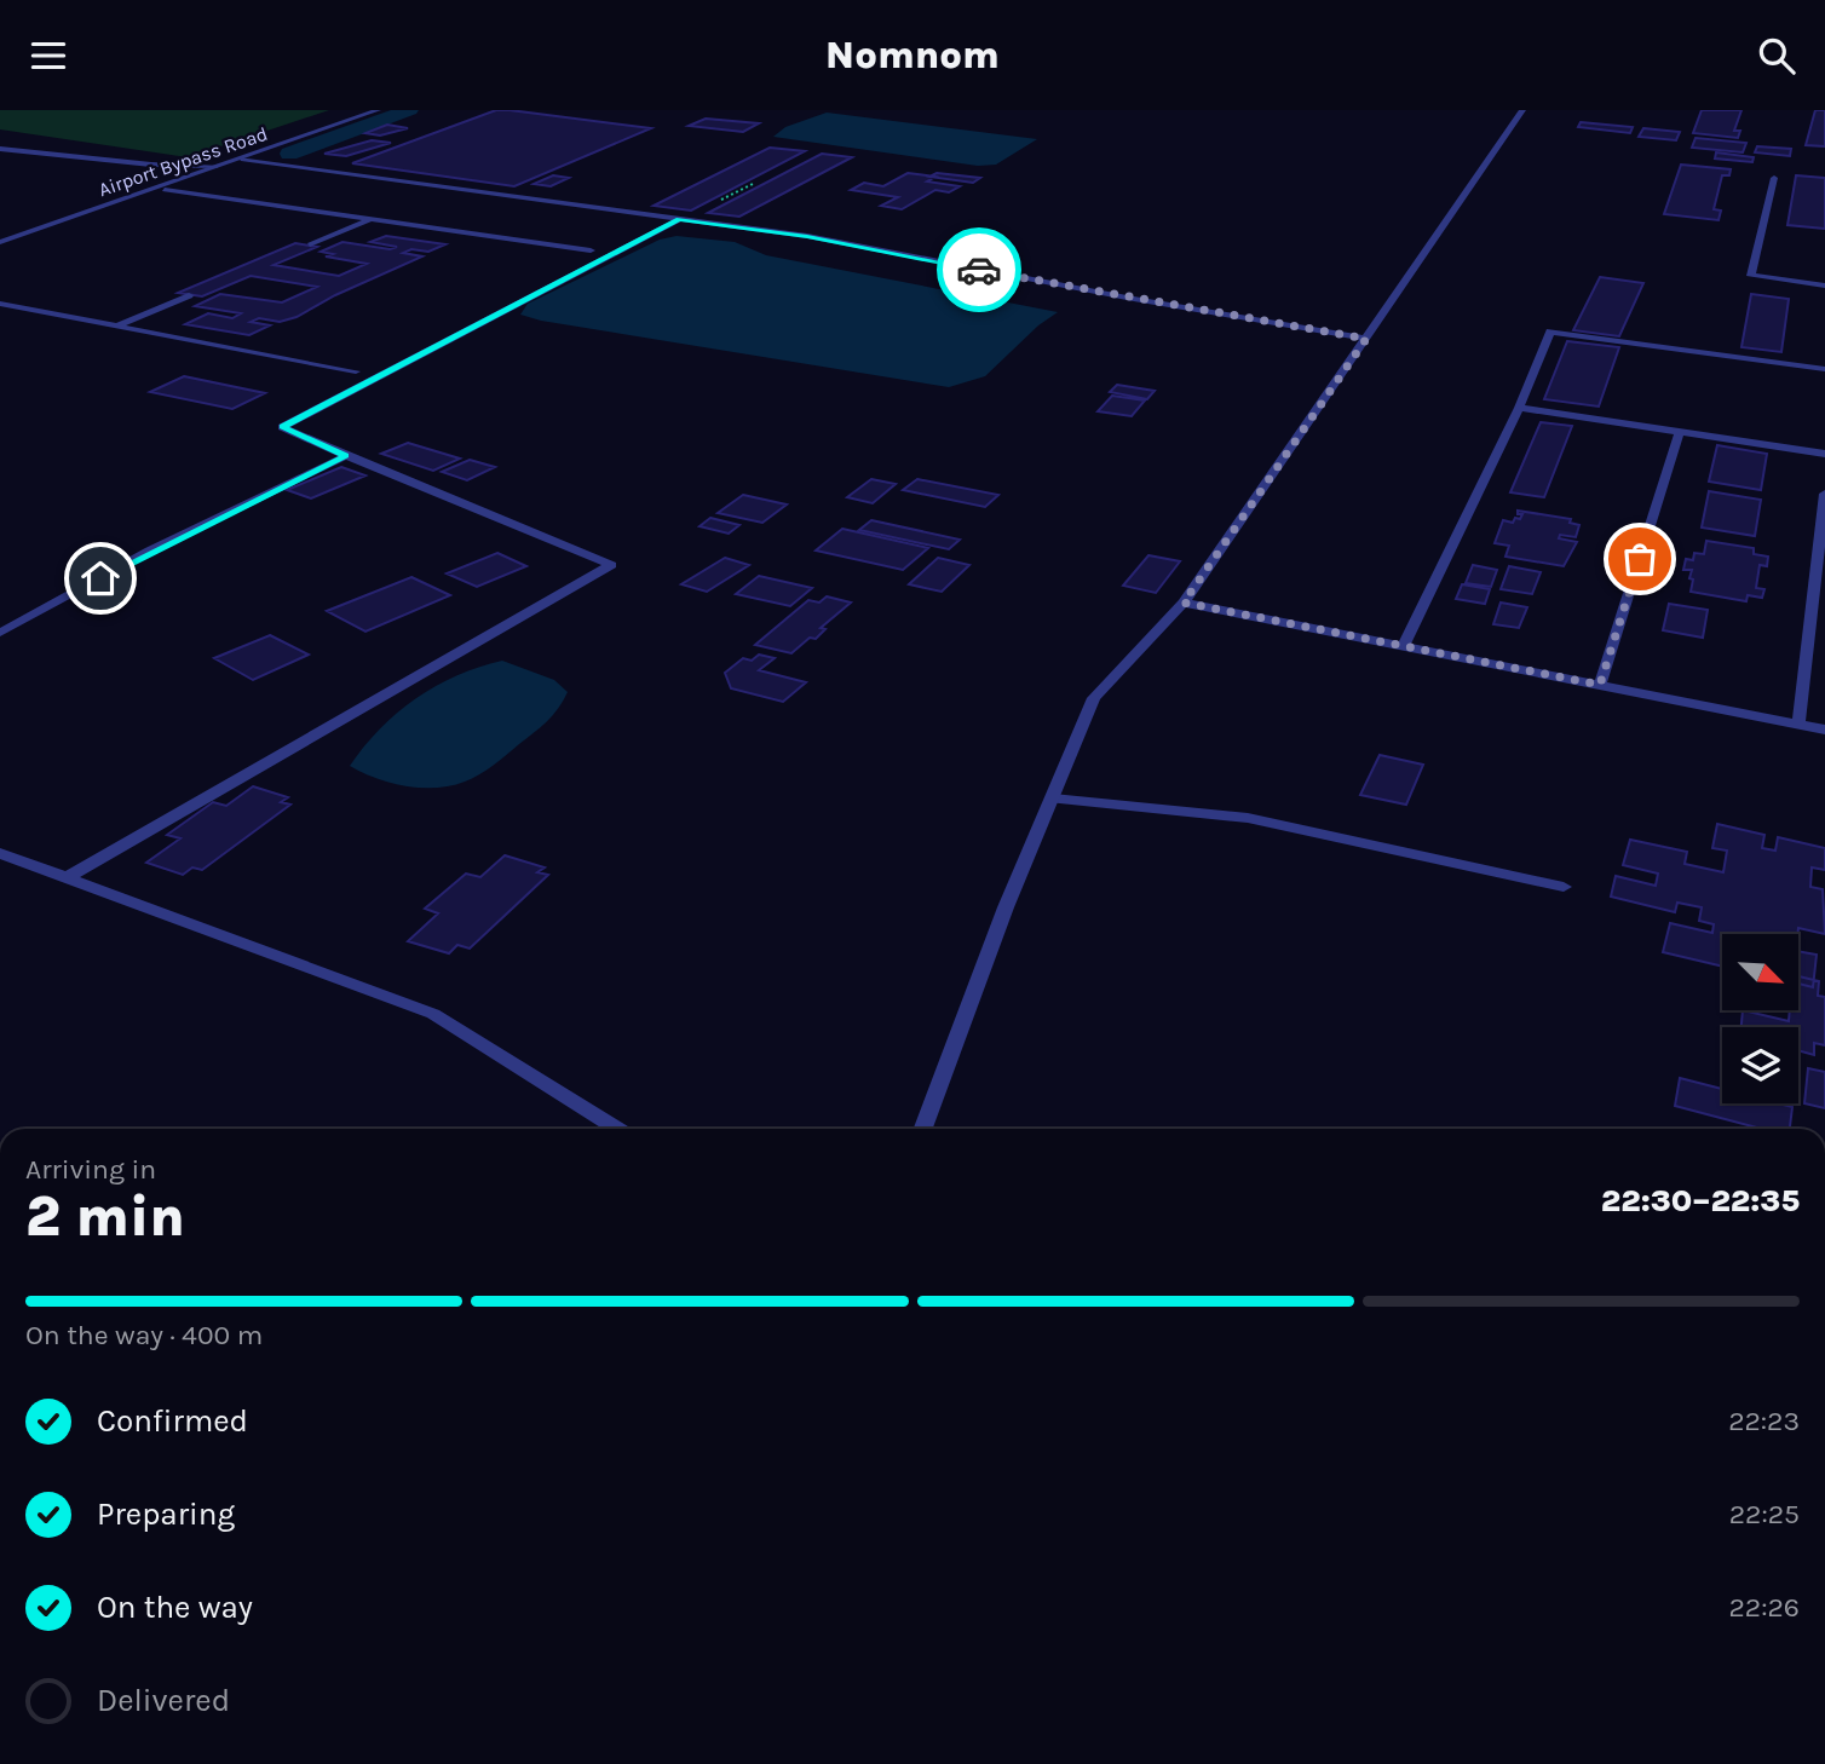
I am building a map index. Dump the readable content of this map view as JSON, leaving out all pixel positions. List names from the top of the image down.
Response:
{
  "streets": {
    "street": ["Airport Bypass Road"]
  },
  "north": "bottom right",
  "page": {
    "header": "Nomnom",
    "heading": ["2 min", "Arriving in", "22:30–22:35"],
    "bar": "On the way · 400 m",
    "list": [
      ["Confirmed", "22:23"],
      ["Preparing", "22:25"],
      ["On the way", "22:26"],
      "Delivered"
    ]
  }
}
